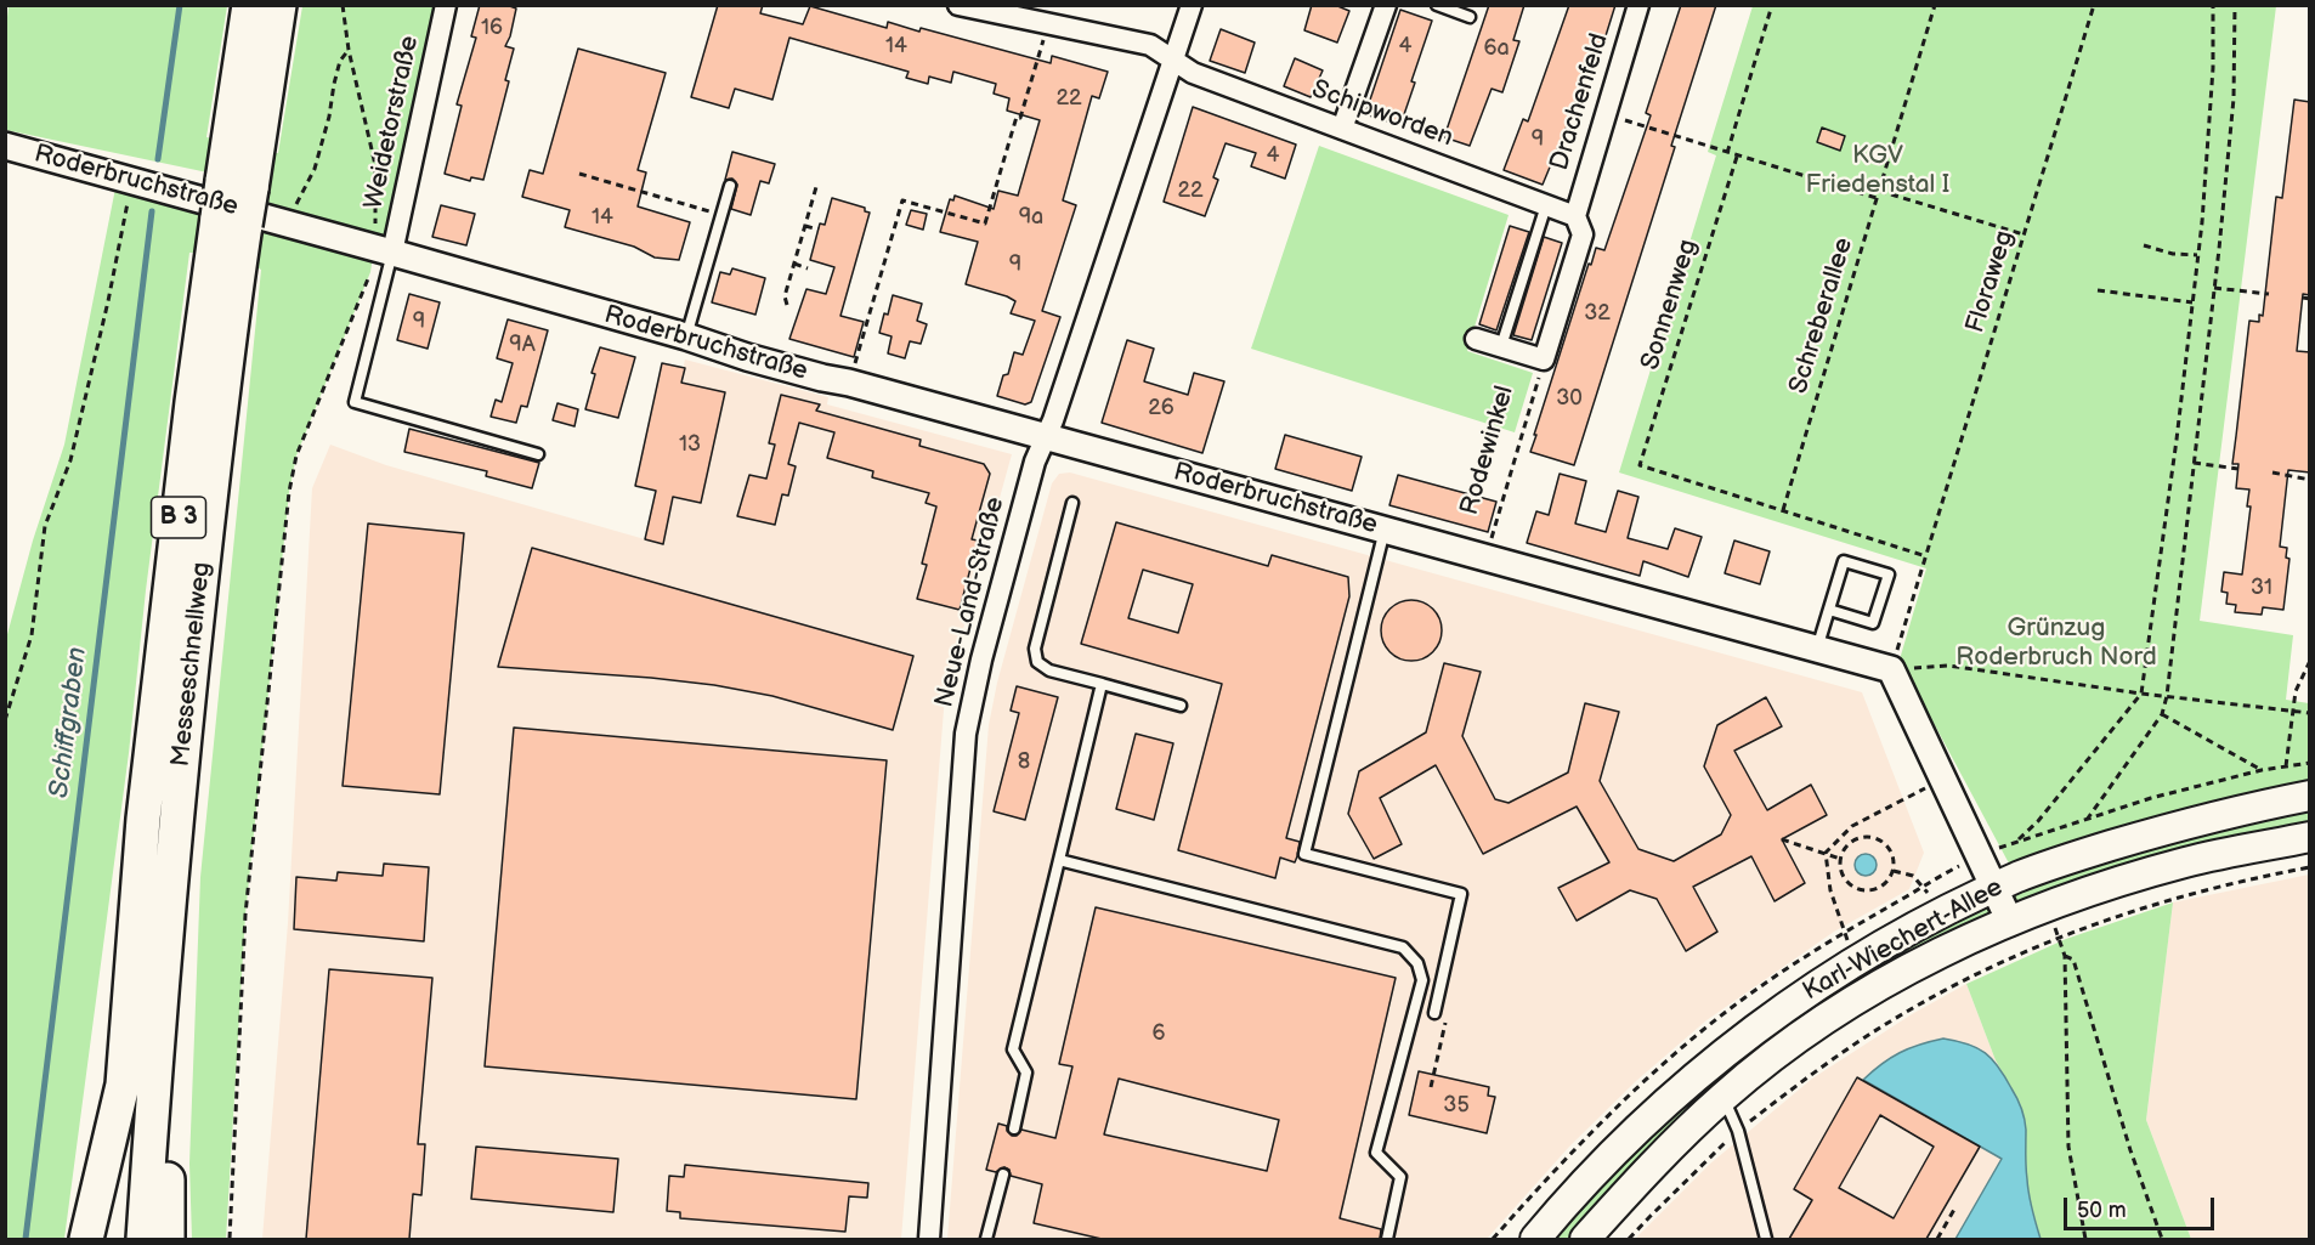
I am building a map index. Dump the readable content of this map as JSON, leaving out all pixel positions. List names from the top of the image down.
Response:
{
  "streets": {
    "highway": ["B 3", "Messeschnellweg"],
    "main road": ["Karl-Wiechert-Allee"],
    "street": [
      "Drachenfeld",
      "Schipworden",
      "Weidetorstraße",
      "Roderbruchstraße",
      "Rodewinkel",
      "Neue-Land-Straße"
    ],
    "path": ["Floraweg", "Sonnenweg", "Schreberallee"]
  },
  "crossings": [
    ["Drachenfeld", "Schipworden"],
    ["Schipworden", "Neue-Land-Straße"],
    ["Weidetorstraße", "Roderbruchstraße"],
    ["Roderbruchstraße", "Floraweg"],
    ["Roderbruchstraße", "Rodewinkel"],
    ["Roderbruchstraße", "Neue-Land-Straße"],
    ["Sonnenweg", "Schreberallee"]
  ],
  "water": ["Schiffgraben"],
  "parks": ["KGV Friedenstal I", "Grünzug Roderbruch Nord"],
  "house_numbers": [
    "16",
    "14",
    "4",
    "6a",
    "22",
    "9",
    "4",
    "22",
    "14",
    "9a",
    "9",
    "32",
    "9",
    "9A",
    "30",
    "26",
    "13",
    "31",
    "8",
    "6",
    "35"
  ],
  "scale_bar": "50 m"
}
